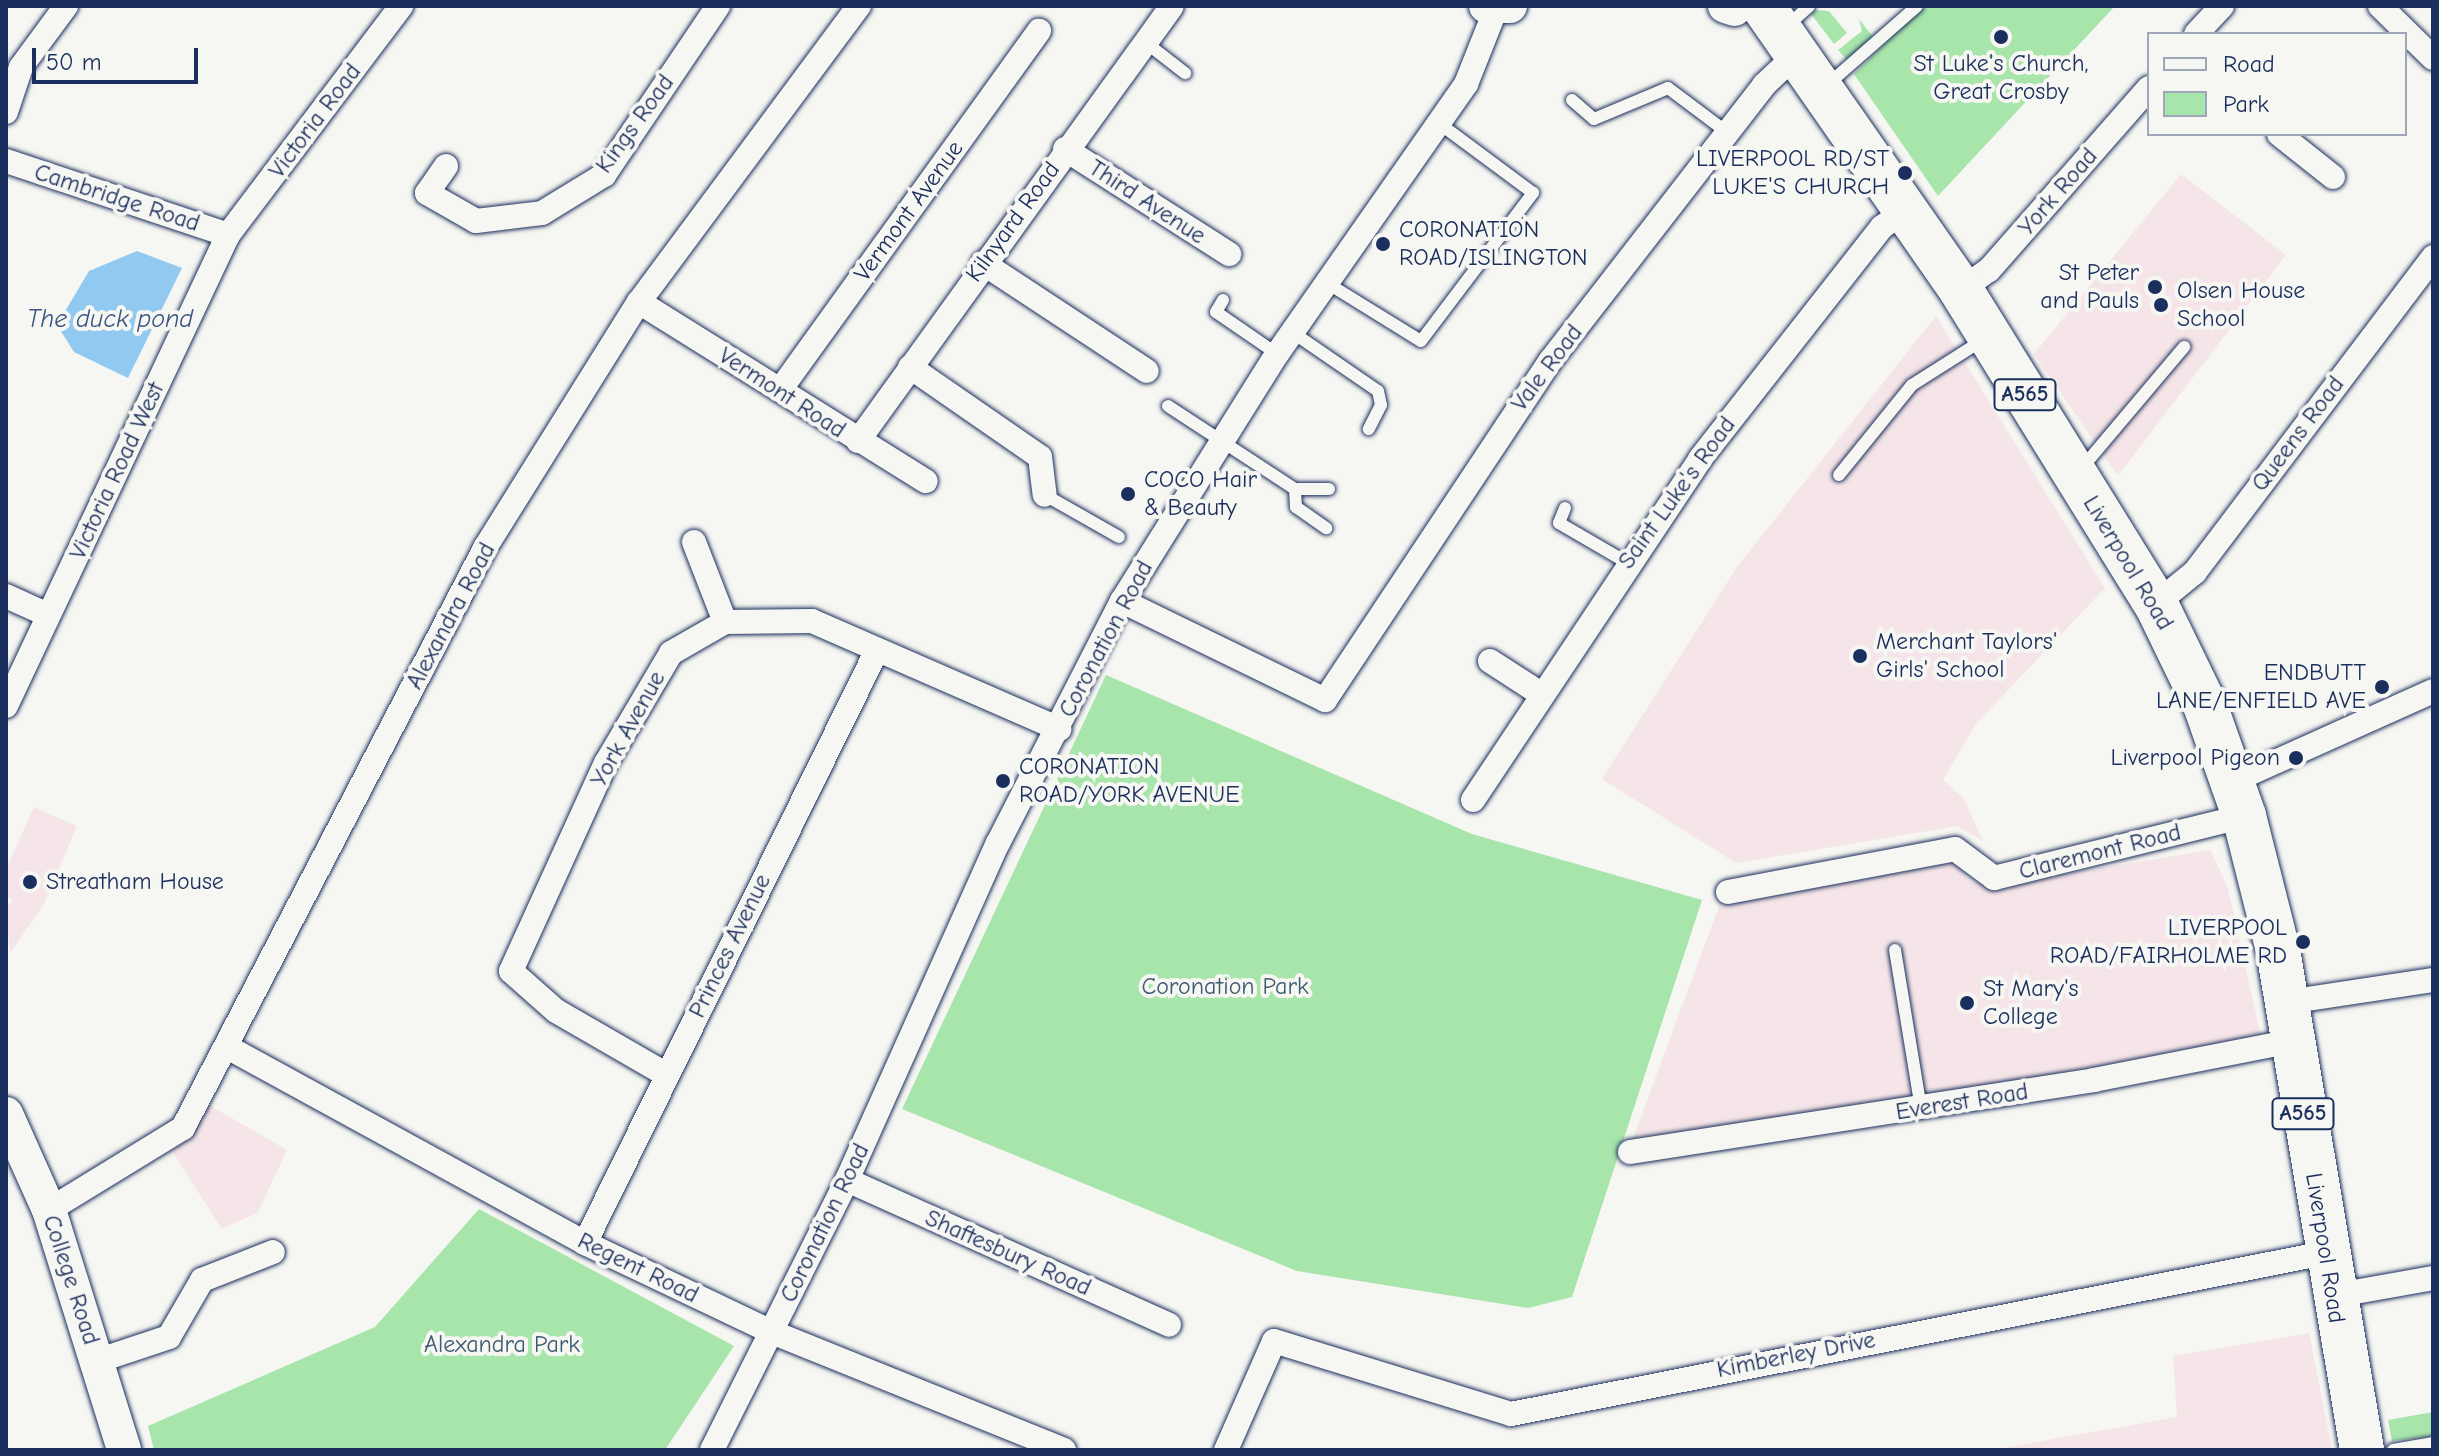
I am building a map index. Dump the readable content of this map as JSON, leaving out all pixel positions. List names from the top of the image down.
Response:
{
  "streets": {
    "highway": ["A565", "Liverpool Road"],
    "street": [
      "Victoria Road",
      "Kings Road",
      "York Road",
      "Cambridge Road",
      "Third Avenue",
      "Vermont Avenue",
      "Kilnyard Road",
      "Vale Road",
      "Vermont Road",
      "Queens Road",
      "Victoria Road West",
      "Saint Luke's Road",
      "Alexandra Road",
      "Coronation Road",
      "York Avenue",
      "Claremont Road",
      "Princes Avenue",
      "Everest Road",
      "Shaftesbury Road",
      "Regent Road",
      "College Road",
      "Kimberley Drive"
    ]
  },
  "crossings": [
    ["Victoria Road", "Cambridge Road"],
    ["Victoria Road", "Victoria Road West"],
    ["York Road", "Liverpool Road"],
    ["Cambridge Road", "Victoria Road West"],
    ["Third Avenue", "Kilnyard Road"],
    ["Vermont Avenue", "Vermont Road"],
    ["Kilnyard Road", "Vermont Road"],
    ["Vale Road", "Liverpool Road"],
    ["Vale Road", "Coronation Road"],
    ["Vermont Road", "Alexandra Road"],
    ["Queens Road", "Liverpool Road"],
    ["Saint Luke's Road", "Liverpool Road"],
    ["Liverpool Road", "Claremont Road"],
    ["Liverpool Road", "Everest Road"],
    ["Liverpool Road", "Kimberley Drive"],
    ["Alexandra Road", "Regent Road"],
    ["Alexandra Road", "College Road"],
    ["Coronation Road", "York Avenue"],
    ["Coronation Road", "Shaftesbury Road"],
    ["Coronation Road", "Regent Road"],
    ["York Avenue", "Princes Avenue"],
    ["Princes Avenue", "Regent Road"]
  ],
  "water": ["The duck pond"],
  "parks": ["Coronation Park", "Alexandra Park"],
  "places": [
    "St Luke's Church, Great Crosby",
    "LIVERPOOL RD/ST LUKE'S CHURCH",
    "CORONATION ROAD/ISLINGTON",
    "St Peter and Pauls",
    "Olsen House School",
    "COCO Hair & Beauty",
    "Merchant Taylors' Girls' School",
    "ENDBUTT LANE/ENFIELD AVE",
    "Liverpool Pigeon",
    "CORONATION ROAD/YORK AVENUE",
    "Streatham House",
    "LIVERPOOL ROAD/FAIRHOLME RD",
    "St Mary's College"
  ],
  "legend": ["Road", "Park"],
  "scale_bar": "50 m"
}
